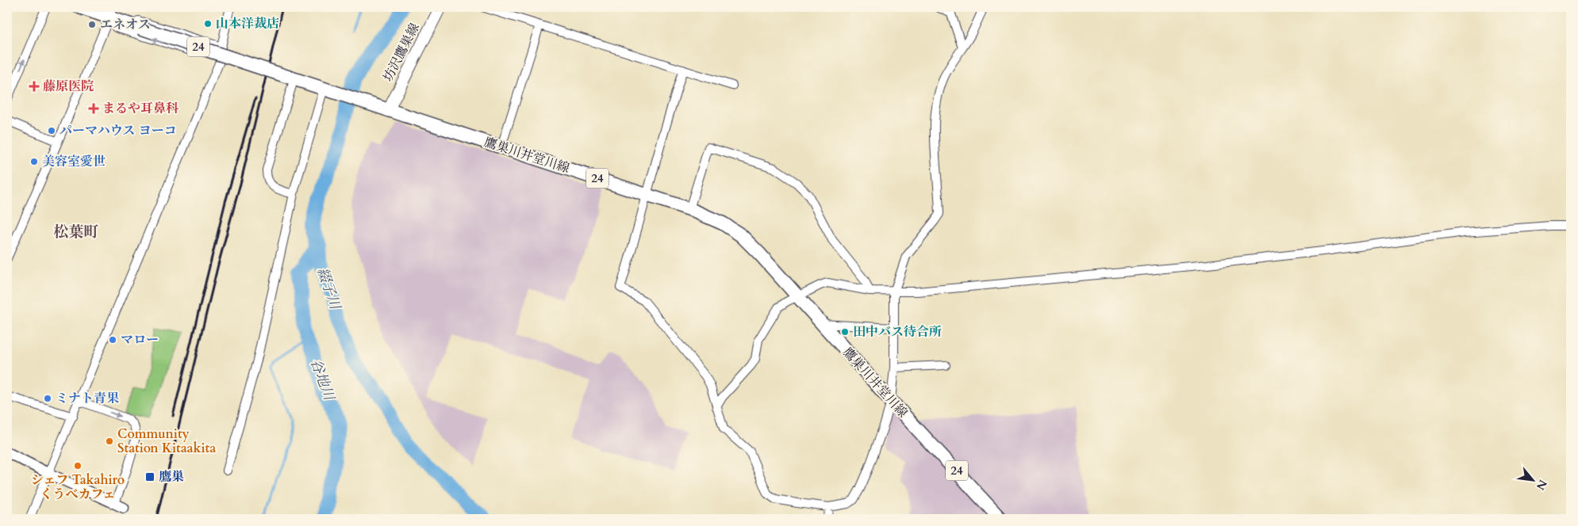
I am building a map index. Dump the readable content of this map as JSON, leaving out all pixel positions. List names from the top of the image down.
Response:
{
  "streets": {
    "main road": ["24", "坊沢鷹巣線", "鷹巣川井堂川線"]
  },
  "crossings": [
    ["坊沢鷹巣線", "鷹巣川井堂川線"]
  ],
  "districts": ["松葉町"],
  "water": ["綴子川", "谷地川"],
  "places": {
    "other": [
      "山本洋裁店",
      "エネオス",
      "パーマハウス ヨーコ",
      "美容室愛世",
      "田中バス待合所",
      "マロー",
      "ミナト青果",
      "Community Station Kitaakita",
      "シェフ Takahiro くうべカフェ"
    ],
    "health": ["藤原医院", "まるや耳鼻科"],
    "transit": ["鷹巣"]
  },
  "north": "bottom right"
}
